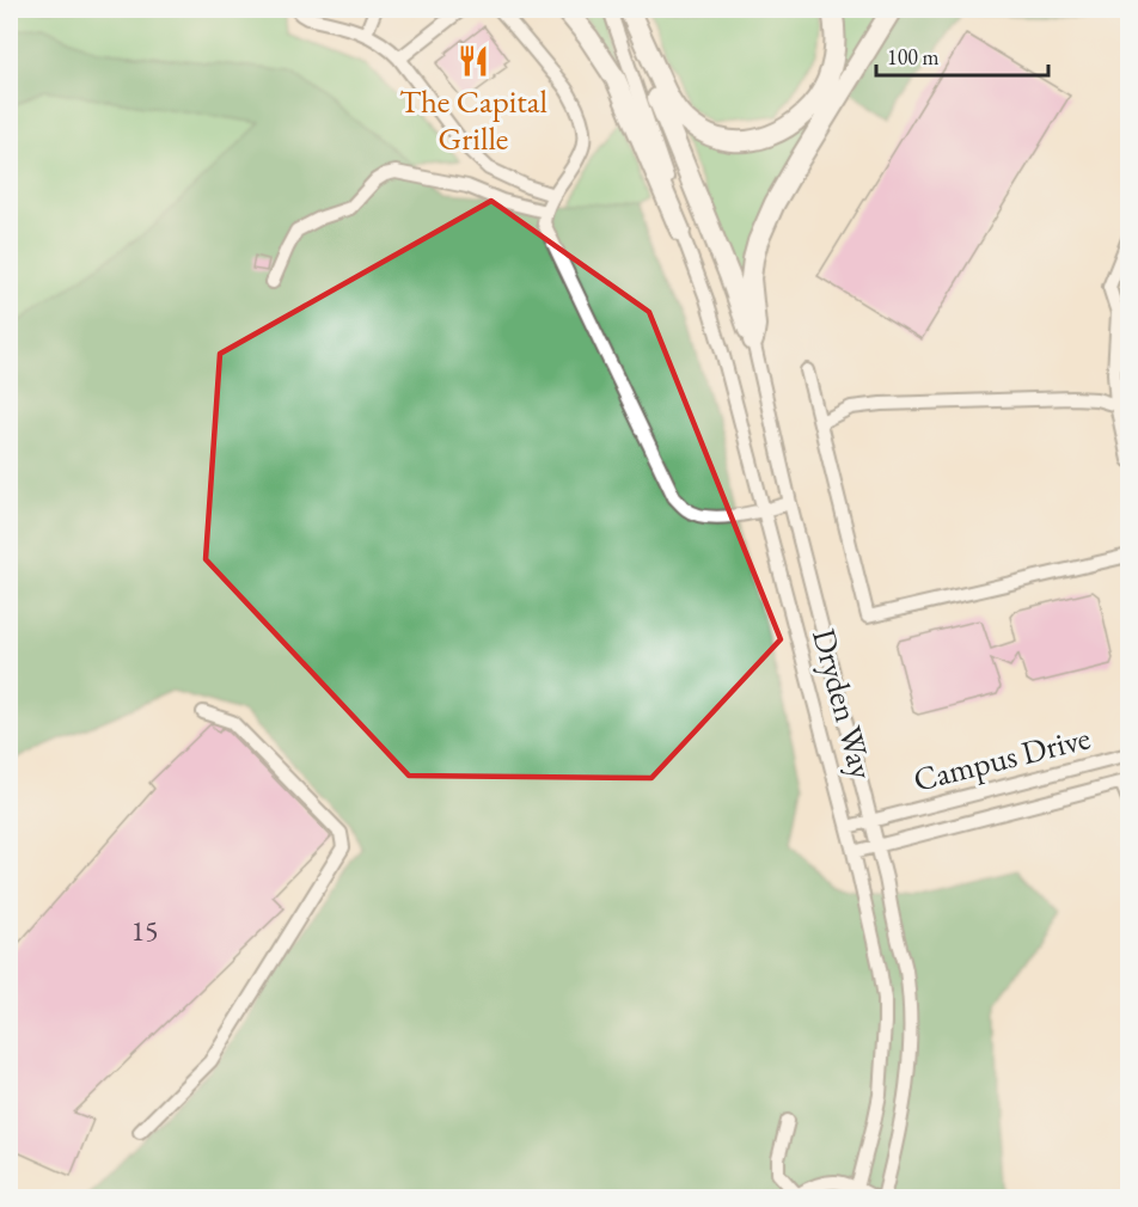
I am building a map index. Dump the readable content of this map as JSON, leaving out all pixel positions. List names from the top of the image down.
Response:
{
  "streets": {
    "street": ["Dryden Way", "Campus Drive"]
  },
  "crossings": [
    ["Dryden Way", "Campus Drive"]
  ],
  "places": {
    "restaurant": ["The Capital Grille"]
  },
  "house_numbers": ["15"],
  "scale_bar": "100 m"
}
